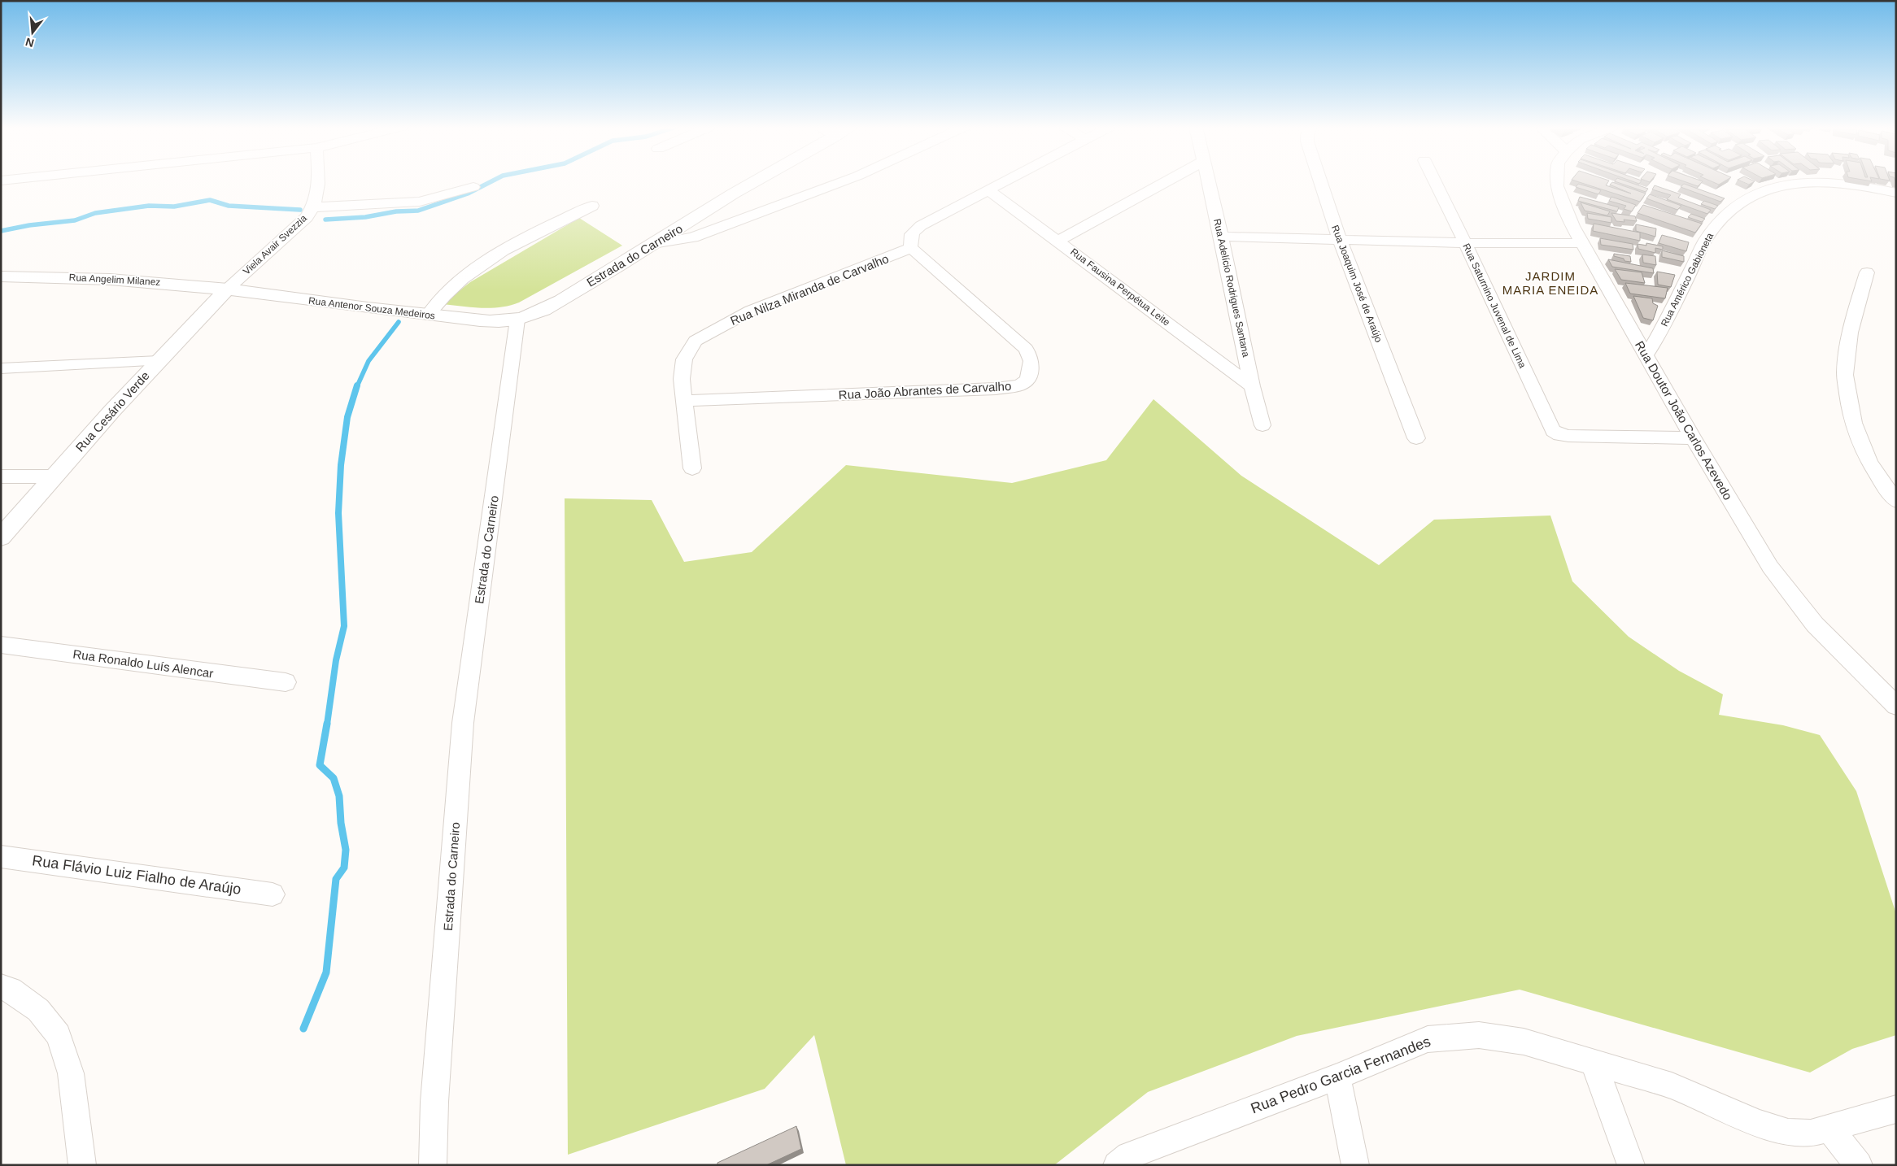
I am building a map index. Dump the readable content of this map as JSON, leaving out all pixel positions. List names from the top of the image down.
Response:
{
  "streets": {
    "street": [
      "Viela Avair Svezzia",
      "Estrada do Carneiro",
      "Rua Angelim Milanez",
      "Rua Américo Gabioneta",
      "Rua Joaquim José de Araújo",
      "Rua Fausina Perpétua Leite",
      "Rua Adelício Rodrigues Santana",
      "Rua Nilza Miranda de Carvalho",
      "Rua Saturnino Juvenal de Lima",
      "Rua Antenor Souza Medeiros",
      "Rua João Abrantes de Carvalho",
      "Rua Cesário Verde",
      "Rua Doutor João Carlos Azevedo",
      "Rua Ronaldo Luís Alencar",
      "Rua Flávio Luiz Fialho de Araújo",
      "Rua Pedro Garcia Fernandes"
    ]
  },
  "crossings": [
    ["Viela Avair Svezzia", "Rua Angelim Milanez"],
    ["Viela Avair Svezzia", "Rua Antenor Souza Medeiros"],
    ["Viela Avair Svezzia", "Rua Cesário Verde"],
    ["Estrada do Carneiro", "Rua Antenor Souza Medeiros"],
    ["Rua Angelim Milanez", "Rua Antenor Souza Medeiros"],
    ["Rua Angelim Milanez", "Rua Cesário Verde"],
    ["Rua Américo Gabioneta", "Rua Doutor João Carlos Azevedo"],
    ["Rua Fausina Perpétua Leite", "Rua Adelício Rodrigues Santana"],
    ["Rua Nilza Miranda de Carvalho", "Rua João Abrantes de Carvalho"],
    ["Rua Antenor Souza Medeiros", "Rua Cesário Verde"]
  ],
  "districts": ["JARDIM MARIA ENEIDA"],
  "north": "bottom"
}
